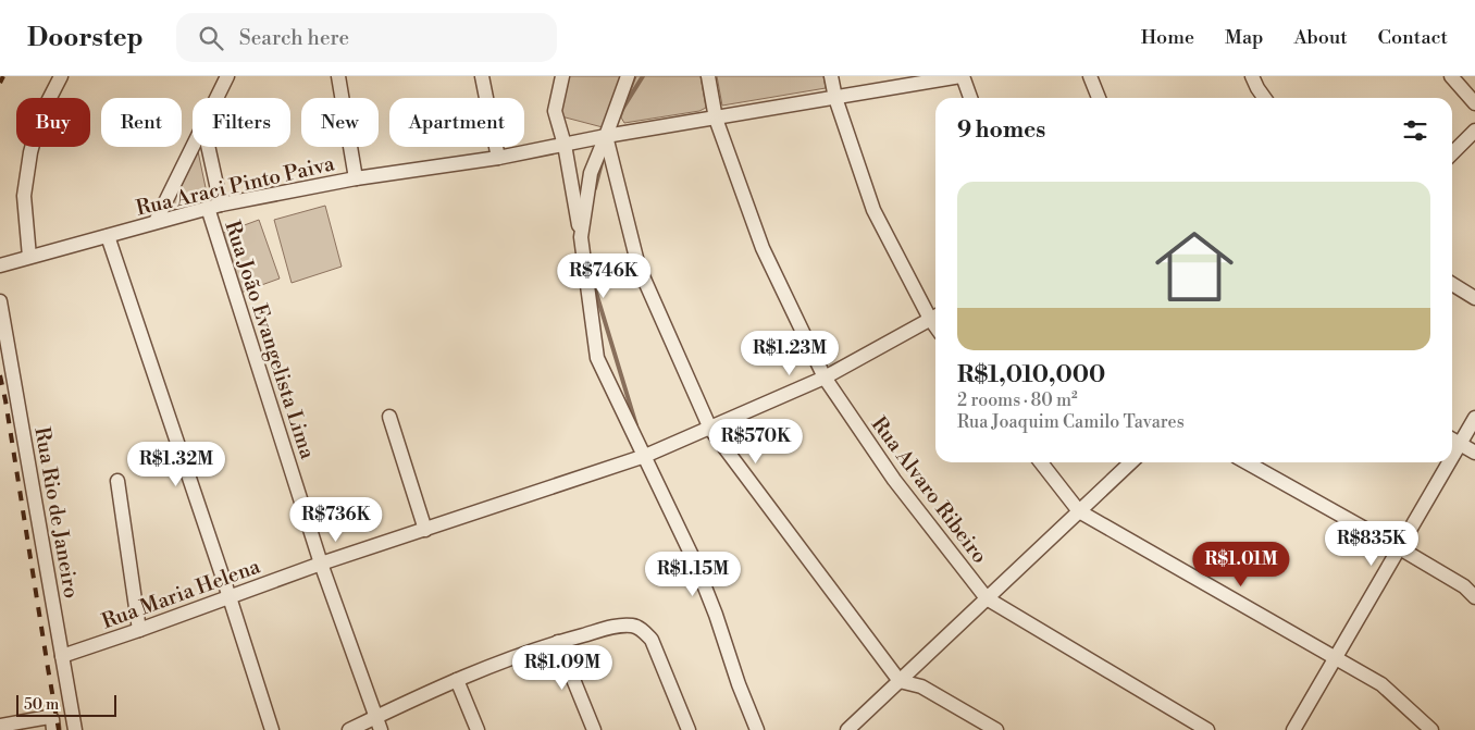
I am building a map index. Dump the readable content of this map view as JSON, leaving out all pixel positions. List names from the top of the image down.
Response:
{
  "streets": {
    "street": [
      "Rua Araci Pinto Paiva",
      "Rua João Evangelista Lima",
      "Rua Alvaro Ribeiro",
      "Rua Rio de Janeiro",
      "Rua Maria Helena"
    ]
  },
  "crossings": [
    ["Rua Araci Pinto Paiva", "Rua João Evangelista Lima"],
    ["Rua Araci Pinto Paiva", "Rua Alvaro Ribeiro"],
    ["Rua João Evangelista Lima", "Rua Maria Helena"],
    ["Rua Alvaro Ribeiro", "Rua Maria Helena"],
    ["Rua Rio de Janeiro", "Rua Maria Helena"]
  ],
  "scale_bar": "50 m",
  "page": {
    "header": "Doorstep",
    "search": "Search here",
    "nav": [
      "Home",
      "Map",
      "About",
      "Contact"
    ],
    "chip": [
      "Buy",
      "Rent",
      "Filters",
      "New",
      "Apartment"
    ],
    "heading": "9 homes",
    "list": [
      {
        "name": "R$1,010,000",
        "note": "2 rooms · 80 m² · Rua Joaquim Camilo Tavares"
      }
    ],
    "price": [
      "R$746K",
      "R$1.23M",
      "R$570K",
      "R$1.32M",
      "R$736K",
      "R$835K",
      "R$1.01M",
      "R$1.15M",
      "R$1.09M"
    ],
    "scale": "50 m"
  }
}
